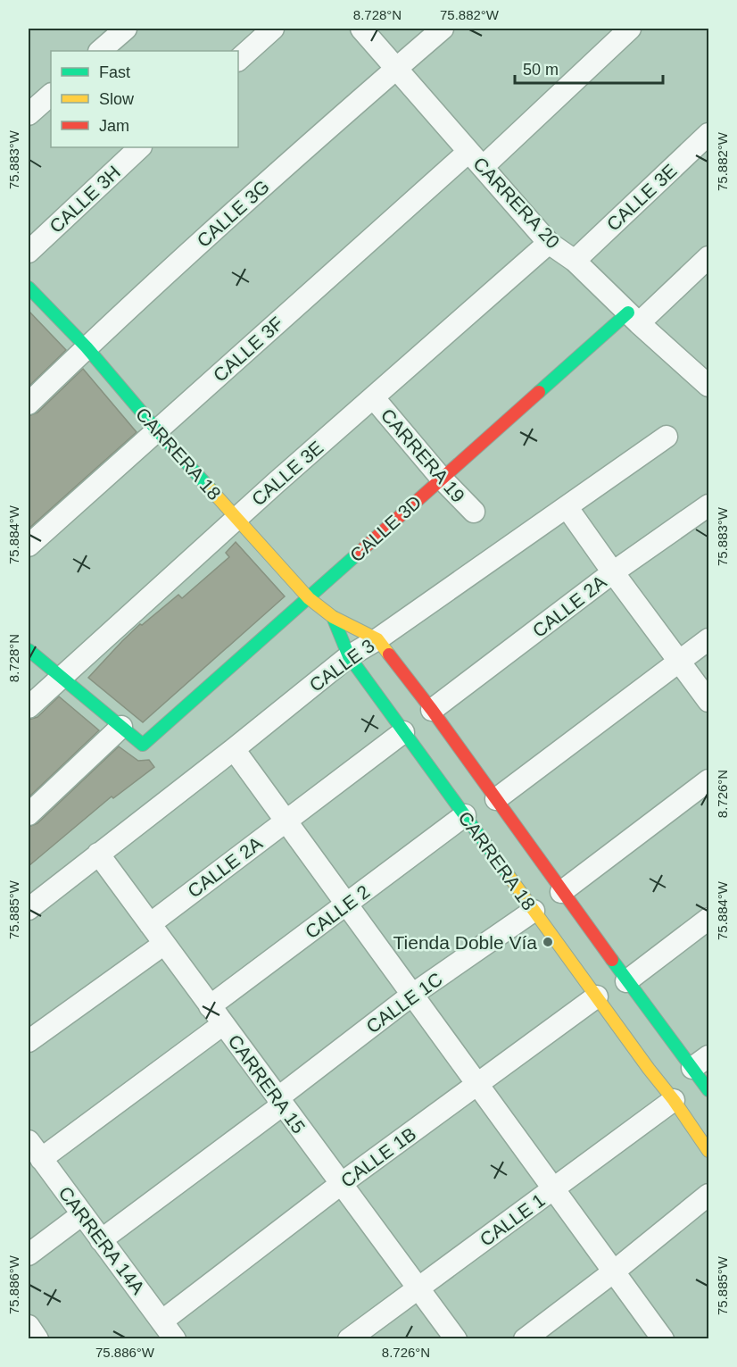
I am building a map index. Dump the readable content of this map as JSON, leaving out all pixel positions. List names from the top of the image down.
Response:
{
  "streets": {
    "street": [
      "CALLE 3E",
      "CALLE 3H",
      "CARRERA 20",
      "CALLE 3G",
      "CALLE 3F",
      "CARRERA 18",
      "CARRERA 19",
      "CALLE 3D",
      "CALLE 2A",
      "CALLE 3",
      "CALLE 2",
      "CALLE 1C",
      "CARRERA 15",
      "CALLE 1B",
      "CALLE 1",
      "CARRERA 14A"
    ]
  },
  "crossings": [
    ["CALLE 3E", "CARRERA 20"],
    ["CALLE 3E", "CARRERA 18"],
    ["CALLE 3E", "CARRERA 19"],
    ["CARRERA 20", "CALLE 3G"],
    ["CARRERA 20", "CALLE 3F"],
    ["CARRERA 20", "CALLE 3D"],
    ["CALLE 3G", "CARRERA 18"],
    ["CALLE 3F", "CARRERA 18"],
    ["CARRERA 18", "CALLE 3D"],
    ["CARRERA 18", "CALLE 2A"],
    ["CARRERA 18", "CALLE 3"],
    ["CARRERA 18", "CALLE 2"],
    ["CARRERA 18", "CALLE 1C"],
    ["CARRERA 18", "CALLE 1B"],
    ["CARRERA 18", "CALLE 1"],
    ["CARRERA 19", "CALLE 3D"],
    ["CALLE 2A", "CARRERA 15"],
    ["CALLE 3", "CARRERA 15"],
    ["CALLE 2", "CARRERA 15"],
    ["CALLE 1C", "CARRERA 15"],
    ["CALLE 1C", "CARRERA 14A"],
    ["CARRERA 15", "CALLE 1B"],
    ["CARRERA 15", "CALLE 1"],
    ["CALLE 1B", "CARRERA 14A"]
  ],
  "places": ["Tienda Doble Vía"],
  "legend": ["Fast", "Slow", "Jam"],
  "scale_bar": "50 m",
  "coordinates": [
    "8.728°N",
    "75.882°W",
    "75.883°W",
    "75.884°W",
    "8.726°N",
    "75.885°W",
    "75.886°W"
  ]
}
